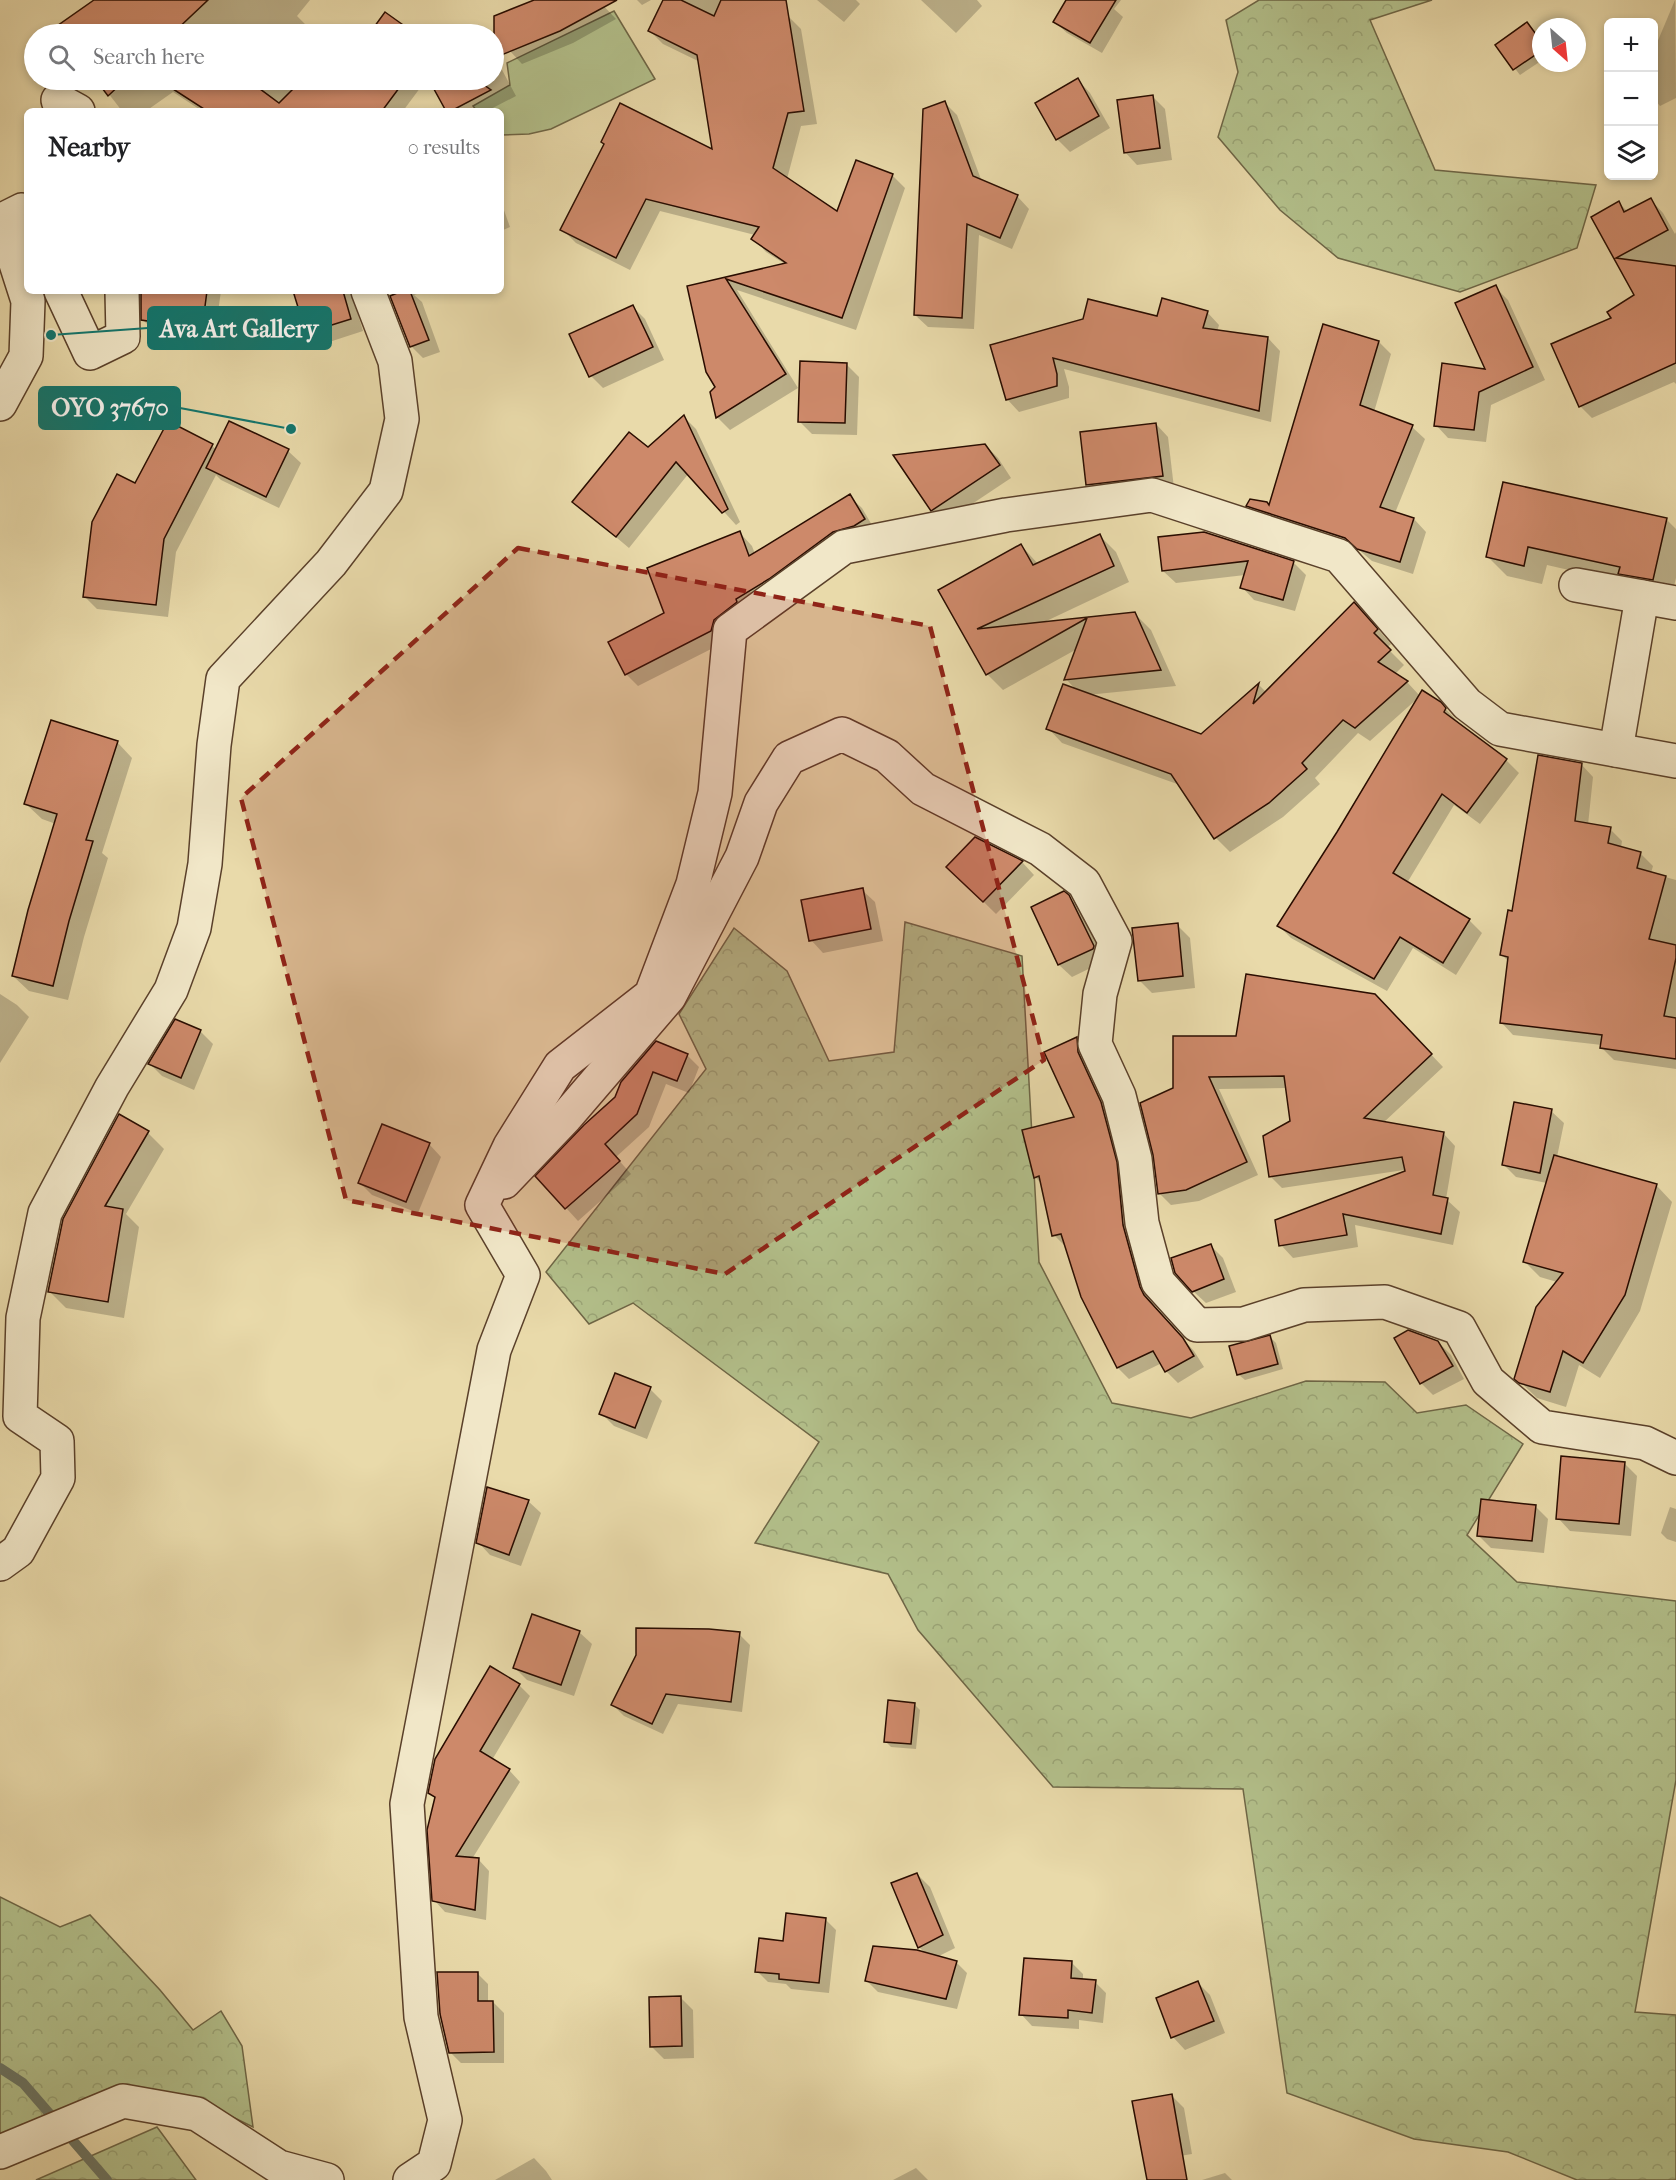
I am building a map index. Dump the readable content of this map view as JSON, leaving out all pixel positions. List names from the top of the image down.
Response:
{
  "places": ["Ava Art Gallery", "OYO 37670"],
  "north": "bottom right",
  "page": {
    "map_buttons": ["+", "−"],
    "search": "Search here",
    "heading": ["Nearby", "0 results"]
  }
}
